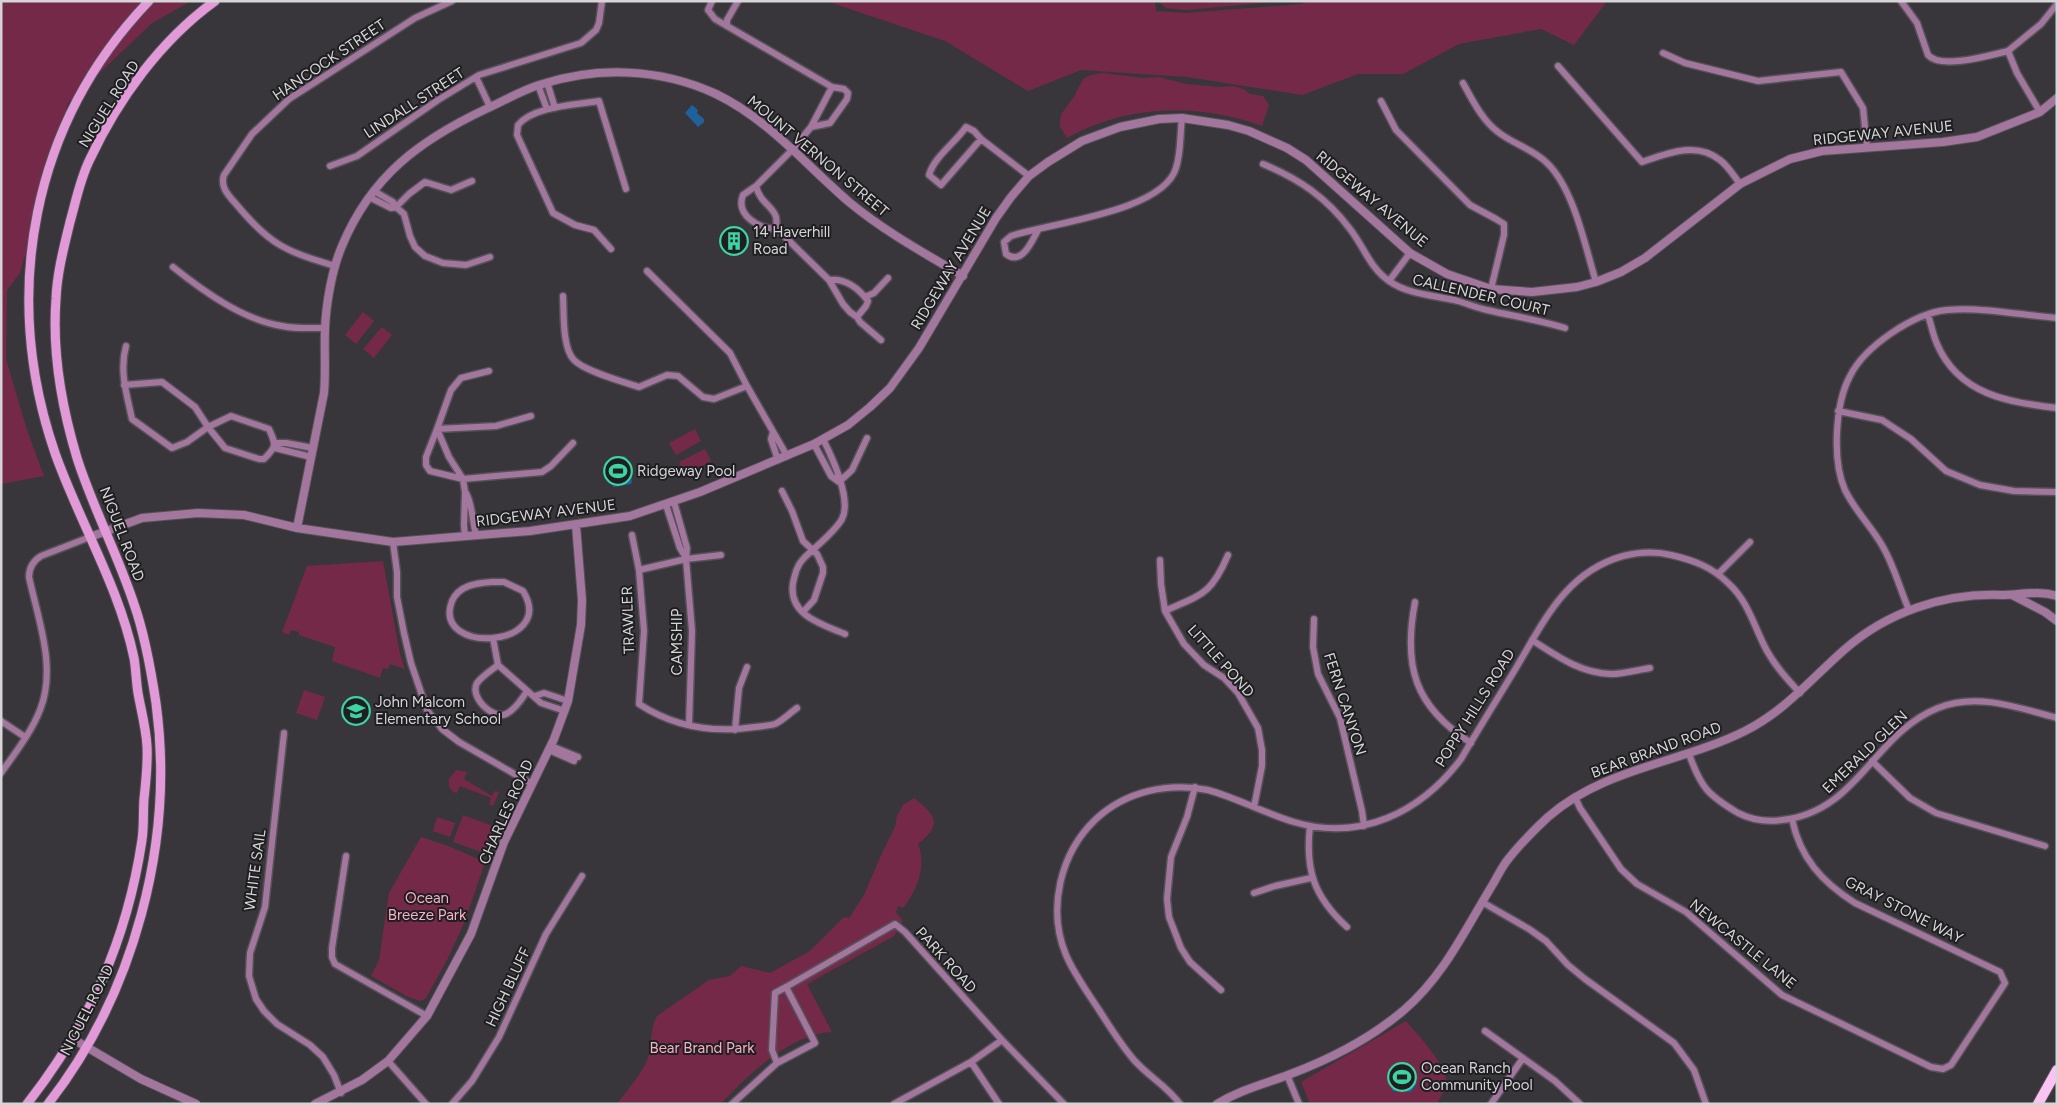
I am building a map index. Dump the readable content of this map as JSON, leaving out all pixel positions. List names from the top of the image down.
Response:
{
  "streets": {
    "main road": ["NIGUEL ROAD"],
    "street": [
      "HANCOCK STREET",
      "LINDALL STREET",
      "RIDGEWAY AVENUE",
      "MOUNT VERNON STREET",
      "CALLENDER COURT",
      "TRAWLER",
      "CAMSHIP",
      "LITTLE POND",
      "FERN CANYON",
      "POPPY HILLS ROAD",
      "BEAR BRAND ROAD",
      "EMERALD GLEN",
      "CHARLES ROAD",
      "WHITE SAIL",
      "GRAY STONE WAY",
      "NEWCASTLE LANE",
      "PARK ROAD",
      "HIGH BLUFF"
    ]
  },
  "crossings": [
    ["HANCOCK STREET", "MOUNT VERNON STREET"],
    ["NIGUEL ROAD", "RIDGEWAY AVENUE"],
    ["RIDGEWAY AVENUE", "MOUNT VERNON STREET"],
    ["RIDGEWAY AVENUE", "CAMSHIP"],
    ["RIDGEWAY AVENUE", "CHARLES ROAD"],
    ["TRAWLER", "CAMSHIP"],
    ["LITTLE POND", "POPPY HILLS ROAD"],
    ["FERN CANYON", "POPPY HILLS ROAD"],
    ["POPPY HILLS ROAD", "BEAR BRAND ROAD"],
    ["BEAR BRAND ROAD", "EMERALD GLEN"],
    ["BEAR BRAND ROAD", "NEWCASTLE LANE"],
    ["EMERALD GLEN", "GRAY STONE WAY"],
    ["CHARLES ROAD", "WHITE SAIL"],
    ["GRAY STONE WAY", "NEWCASTLE LANE"]
  ],
  "parks": ["Ocean Breeze Park", "Bear Brand Park"],
  "places": {
    "building": ["14 Haverhill Road"],
    "sports": ["Ridgeway Pool", "Ocean Ranch Community Pool"],
    "school or university": ["John Malcom Elementary School"]
  }
}
